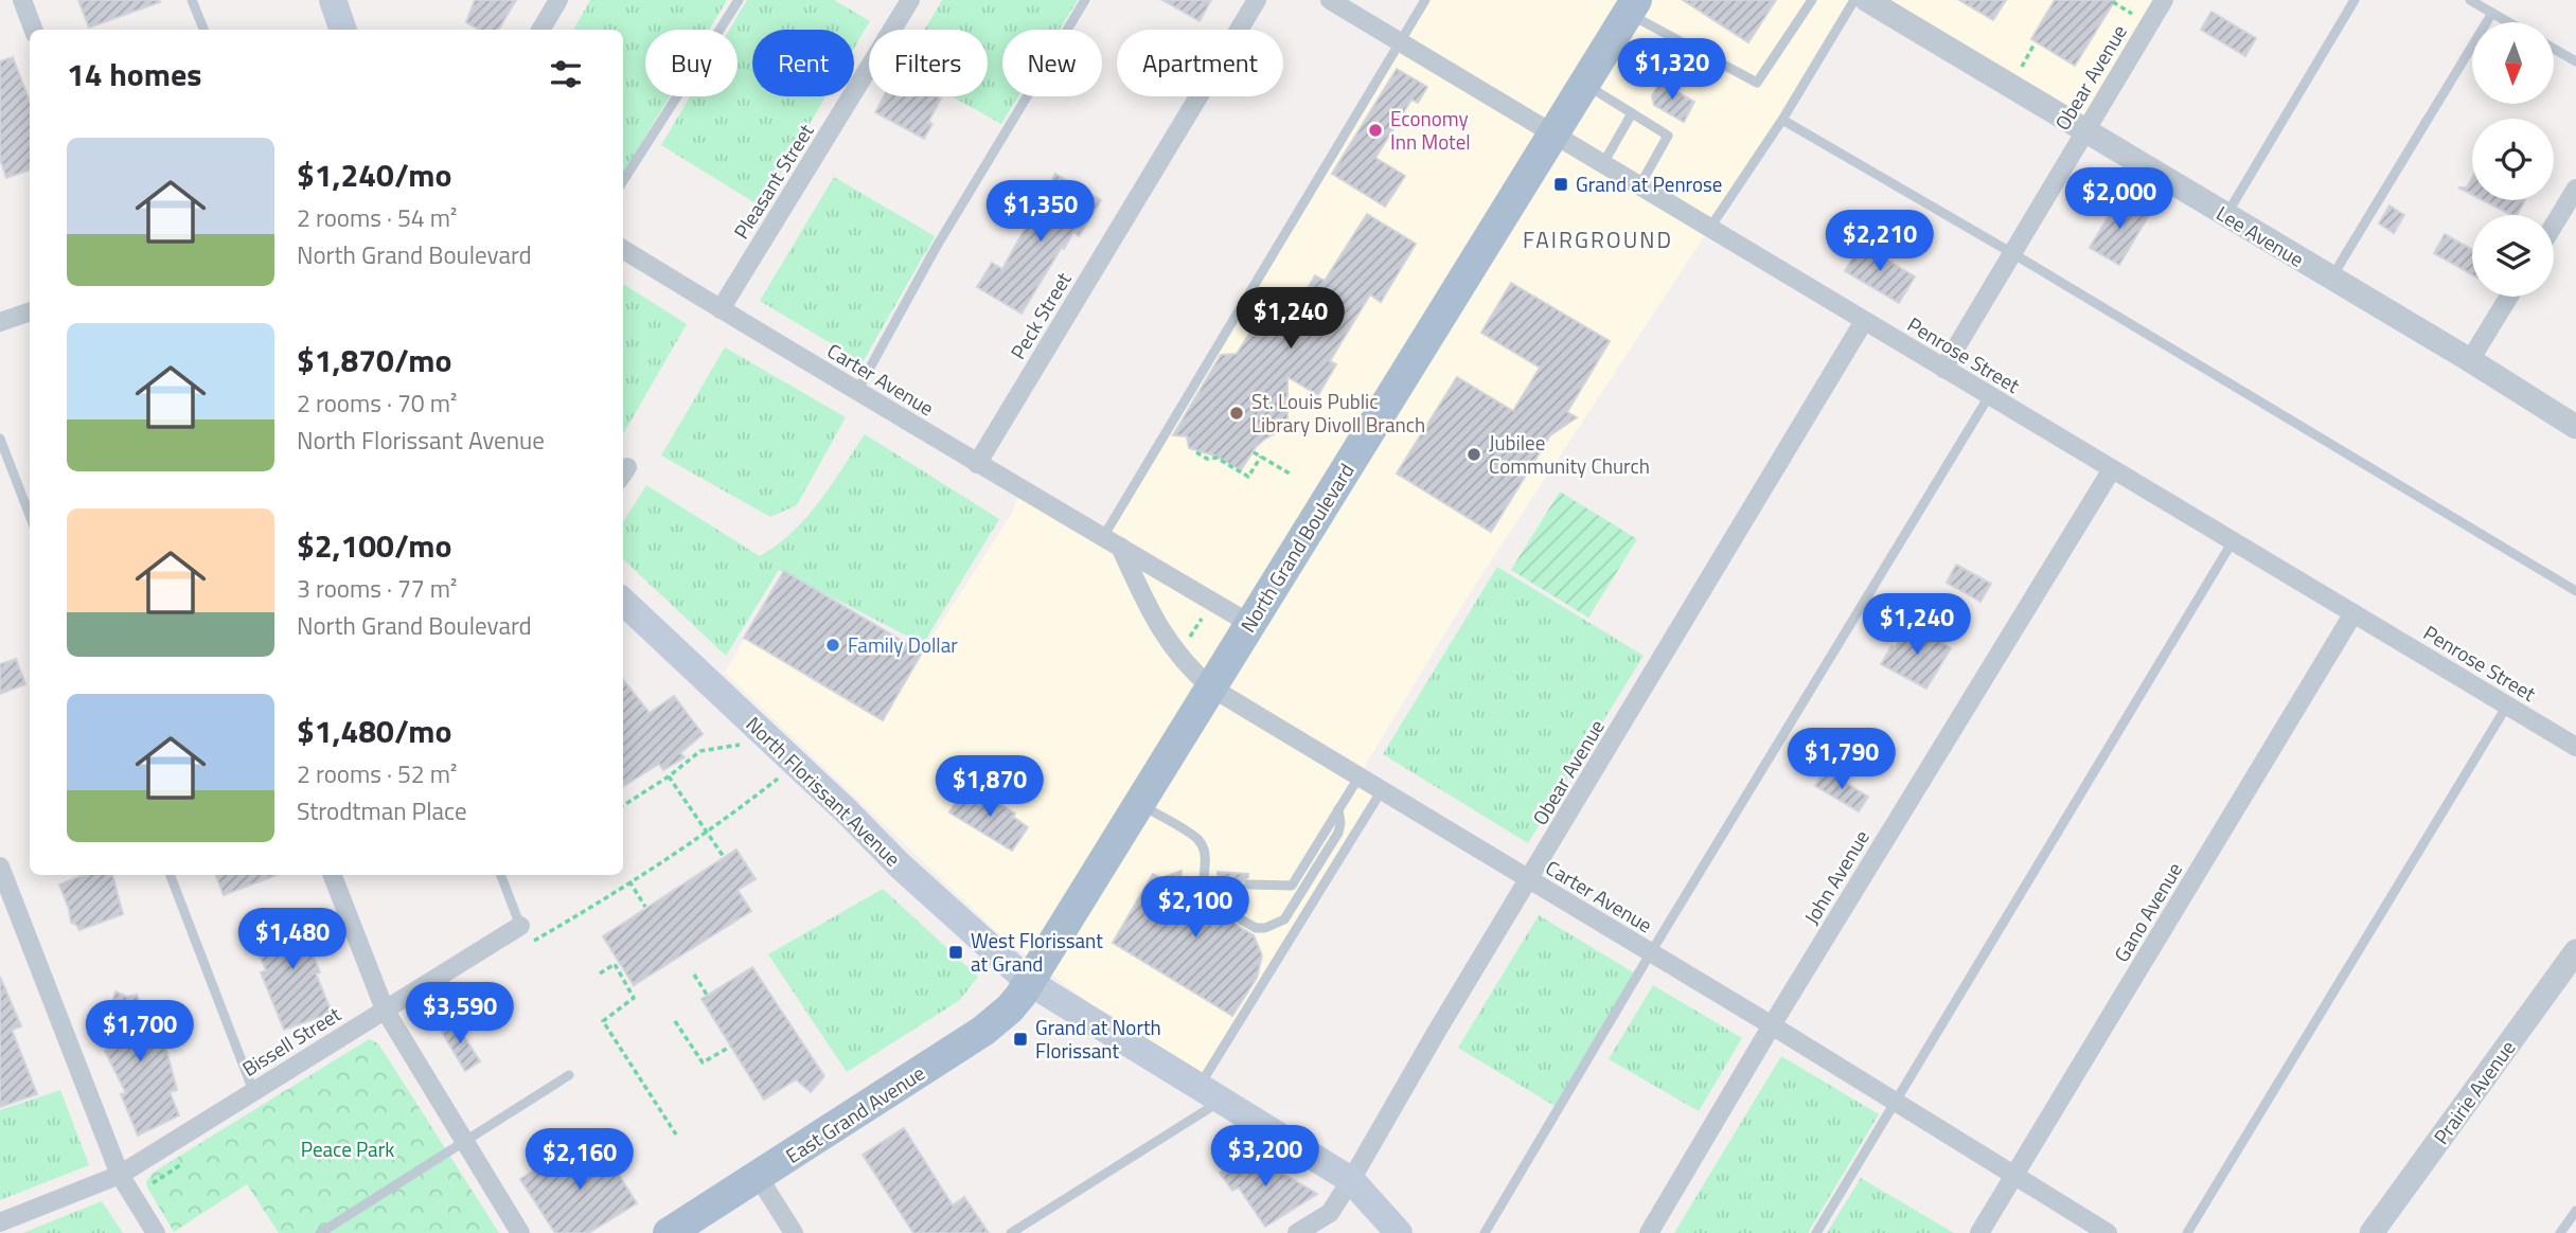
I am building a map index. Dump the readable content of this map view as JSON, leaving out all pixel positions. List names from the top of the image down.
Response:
{
  "streets": {
    "main road": ["North Grand Boulevard", "North Florissant Avenue", "East Grand Avenue"],
    "street": [
      "Obear Avenue",
      "Pleasant Street",
      "Lee Avenue",
      "Peck Street",
      "Penrose Street",
      "Carter Avenue",
      "John Avenue",
      "Gano Avenue",
      "Bissell Street",
      "Prairie Avenue"
    ]
  },
  "crossings": [
    ["Obear Avenue", "Lee Avenue"],
    ["Obear Avenue", "Penrose Street"],
    ["Obear Avenue", "Carter Avenue"],
    ["Obear Avenue", "North Florissant Avenue"],
    ["Pleasant Street", "Carter Avenue"],
    ["Peck Street", "Carter Avenue"],
    ["Penrose Street", "North Grand Boulevard"],
    ["Penrose Street", "John Avenue"],
    ["Penrose Street", "Gano Avenue"],
    ["Carter Avenue", "North Grand Boulevard"],
    ["Carter Avenue", "John Avenue"],
    ["Carter Avenue", "Gano Avenue"],
    ["North Grand Boulevard", "North Florissant Avenue"],
    ["North Grand Boulevard", "East Grand Avenue"],
    ["North Florissant Avenue", "East Grand Avenue"]
  ],
  "districts": ["FAIRGROUND"],
  "parks": ["Peace Park"],
  "places": {
    "other": [
      "Economy Inn Motel",
      "St. Louis Public Library Divoll Branch",
      "Jubilee Community Church",
      "Family Dollar"
    ],
    "transit": ["Grand at Penrose", "West Florissant at Grand", "Grand at North Florissant"]
  },
  "north": "bottom",
  "page": {
    "chip": [
      "Buy",
      "Rent",
      "Filters",
      "New",
      "Apartment"
    ],
    "heading": "14 homes",
    "price": [
      "$1,320",
      "$2,000",
      "$1,350",
      "$2,210",
      "$1,240",
      "$1,240",
      "$1,790",
      "$1,870",
      "$2,100",
      "$1,480",
      "$3,590",
      "$1,700",
      "$3,200",
      "$2,160"
    ],
    "list": [
      {
        "name": "$1,240/mo",
        "note": "2 rooms · 54 m² · North Grand Boulevard"
      },
      {
        "name": "$1,870/mo",
        "note": "2 rooms · 70 m² · North Florissant Avenue"
      },
      {
        "name": "$2,100/mo",
        "note": "3 rooms · 77 m² · North Grand Boulevard"
      },
      {
        "name": "$1,480/mo",
        "note": "2 rooms · 52 m² · Strodtman Place"
      }
    ]
  }
}
